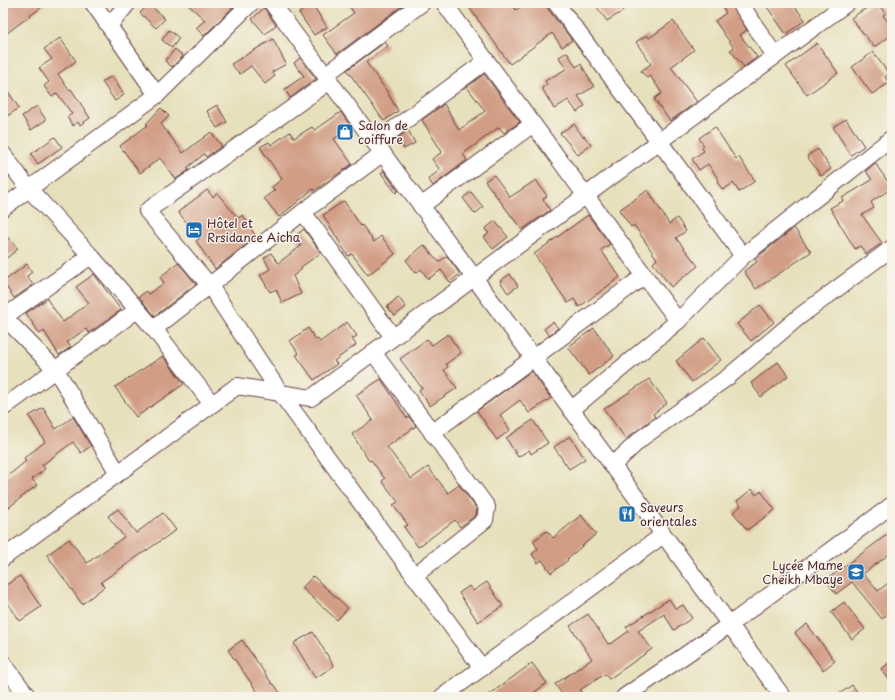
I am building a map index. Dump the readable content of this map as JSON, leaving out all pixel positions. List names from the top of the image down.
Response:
{
  "places": {
    "shop": ["Salon de coiffure"],
    "hotel": ["Hôtel et Rrsidance Aicha"],
    "restaurant": ["Saveurs orientales"],
    "school or university": ["Lycée Mame Cheikh Mbaye"]
  }
}
